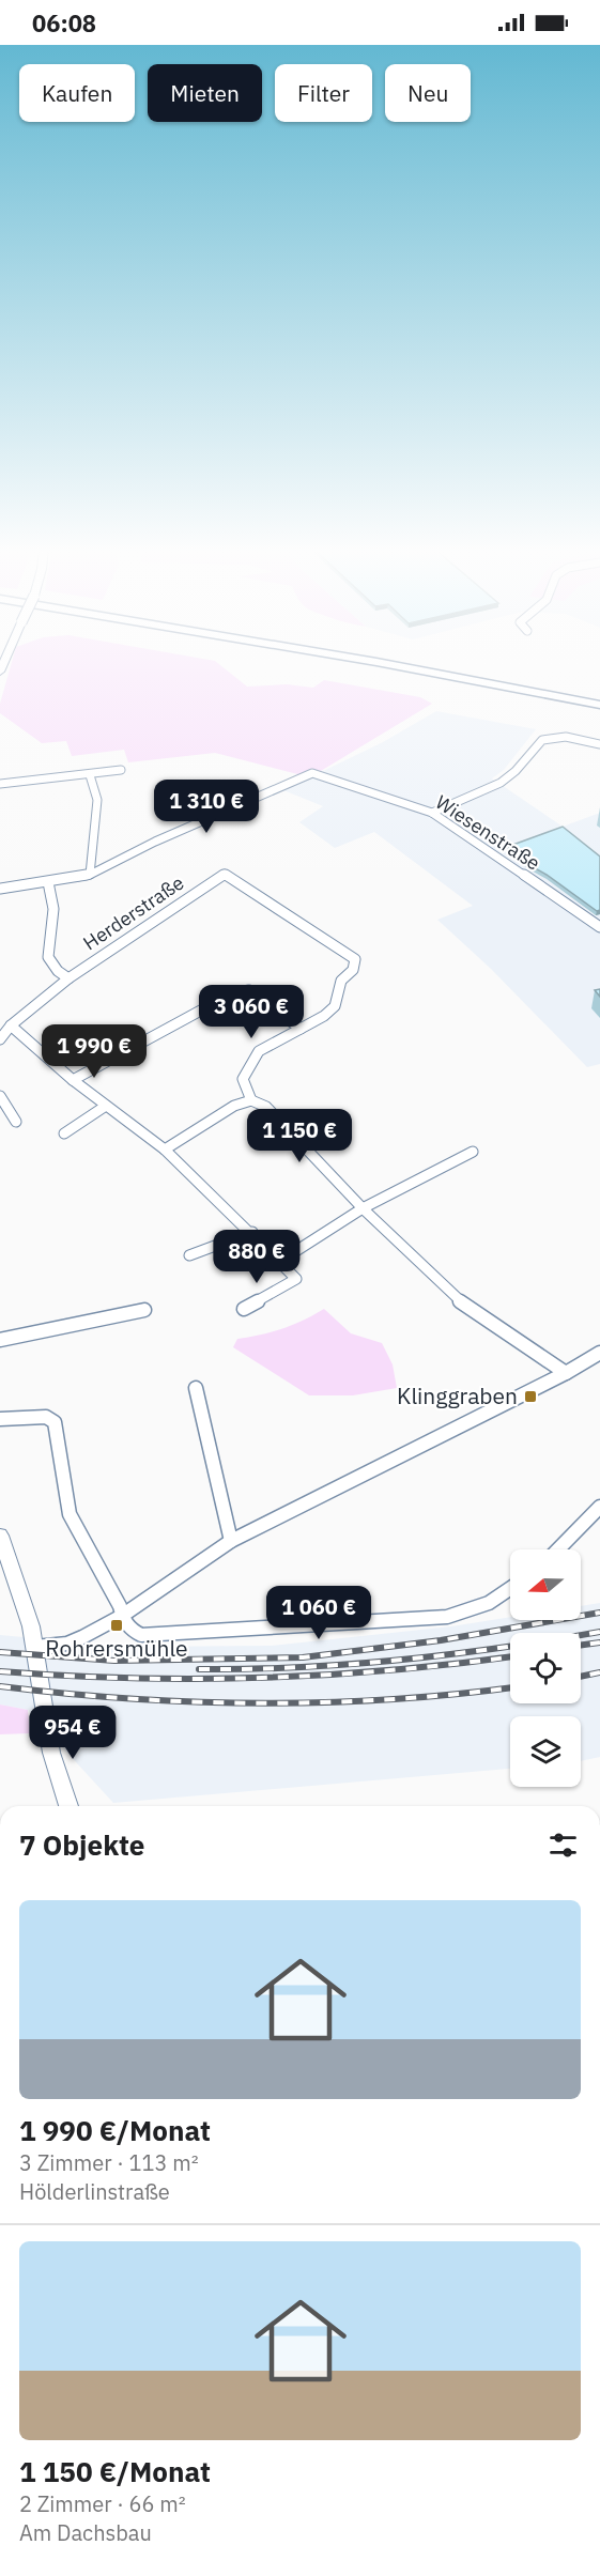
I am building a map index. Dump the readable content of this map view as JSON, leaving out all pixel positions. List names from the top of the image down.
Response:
{
  "streets": {
    "street": ["Wiesenstraße", "Herderstraße"]
  },
  "places": {
    "transit": ["Klinggraben", "Rohrersmühle"]
  },
  "north": "left",
  "page": {
    "status": "06:08",
    "chip": [
      "Kaufen",
      "Mieten",
      "Filter",
      "Neu"
    ],
    "price": [
      "1 310 €",
      "3 060 €",
      "1 990 €",
      "1 150 €",
      "880 €",
      "1 060 €",
      "954 €"
    ],
    "heading": "7 Objekte",
    "list": [
      {
        "name": "1 990 €/Monat",
        "note": "3 Zimmer · 113 m² · Hölderlinstraße"
      },
      {
        "name": "1 150 €/Monat",
        "note": "2 Zimmer · 66 m² · Am Dachsbau"
      }
    ]
  }
}
